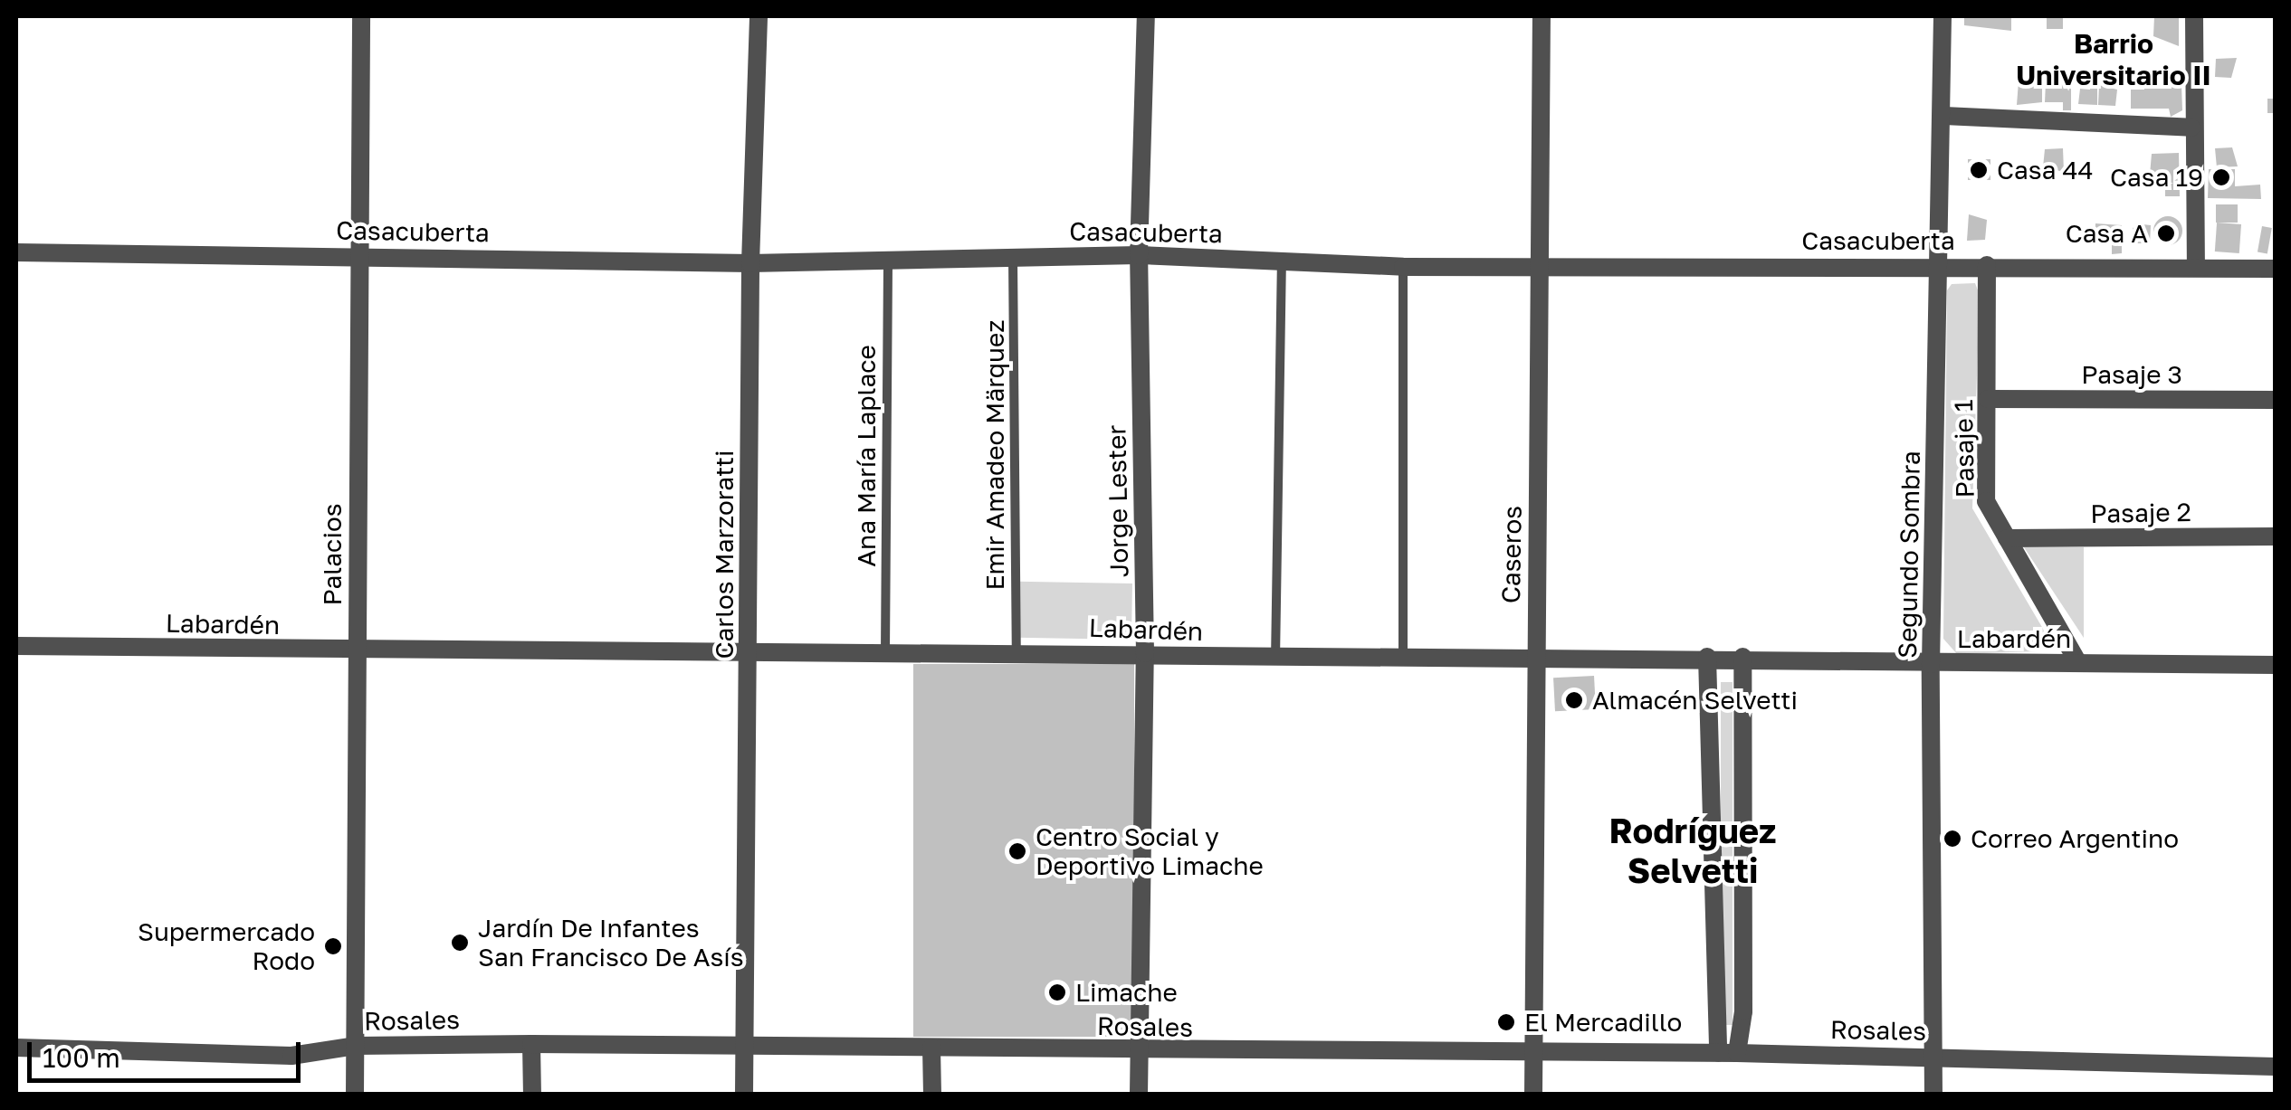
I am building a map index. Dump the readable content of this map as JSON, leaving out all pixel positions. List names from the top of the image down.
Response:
{
  "streets": {
    "street": [
      "Casacuberta",
      "Pasaje 3",
      "Pasaje 1",
      "Jorge Lester",
      "Pasaje 2",
      "Palacios",
      "Carlos Marzoratti",
      "Caseros",
      "Segundo Sombra",
      "Labardén",
      "Rosales"
    ],
    "lane": ["Emir Amadeo Märquez", "Ana María Laplace"]
  },
  "crossings": [
    ["Casacuberta", "Pasaje 1"],
    ["Casacuberta", "Emir Amadeo Märquez"],
    ["Casacuberta", "Ana María Laplace"],
    ["Casacuberta", "Jorge Lester"],
    ["Casacuberta", "Palacios"],
    ["Casacuberta", "Carlos Marzoratti"],
    ["Casacuberta", "Caseros"],
    ["Casacuberta", "Segundo Sombra"],
    ["Pasaje 3", "Pasaje 1"],
    ["Pasaje 1", "Pasaje 2"],
    ["Pasaje 1", "Labardén"],
    ["Emir Amadeo Märquez", "Labardén"],
    ["Ana María Laplace", "Labardén"],
    ["Jorge Lester", "Labardén"],
    ["Jorge Lester", "Rosales"],
    ["Palacios", "Labardén"],
    ["Palacios", "Rosales"],
    ["Carlos Marzoratti", "Labardén"],
    ["Carlos Marzoratti", "Rosales"],
    ["Caseros", "Labardén"],
    ["Caseros", "Rosales"],
    ["Segundo Sombra", "Labardén"],
    ["Segundo Sombra", "Rosales"]
  ],
  "districts": ["Barrio Universitario II", "Rodríguez Selvetti"],
  "places": [
    "Casa 44",
    "Casa 19",
    "Casa A",
    "Almacén Selvetti",
    "Correo Argentino",
    "Centro Social y Deportivo Limache",
    "Jardín De Infantes San Francisco De Asís",
    "Supermercado Rodo",
    "Limache",
    "El Mercadillo"
  ],
  "scale_bar": "100 m"
}
